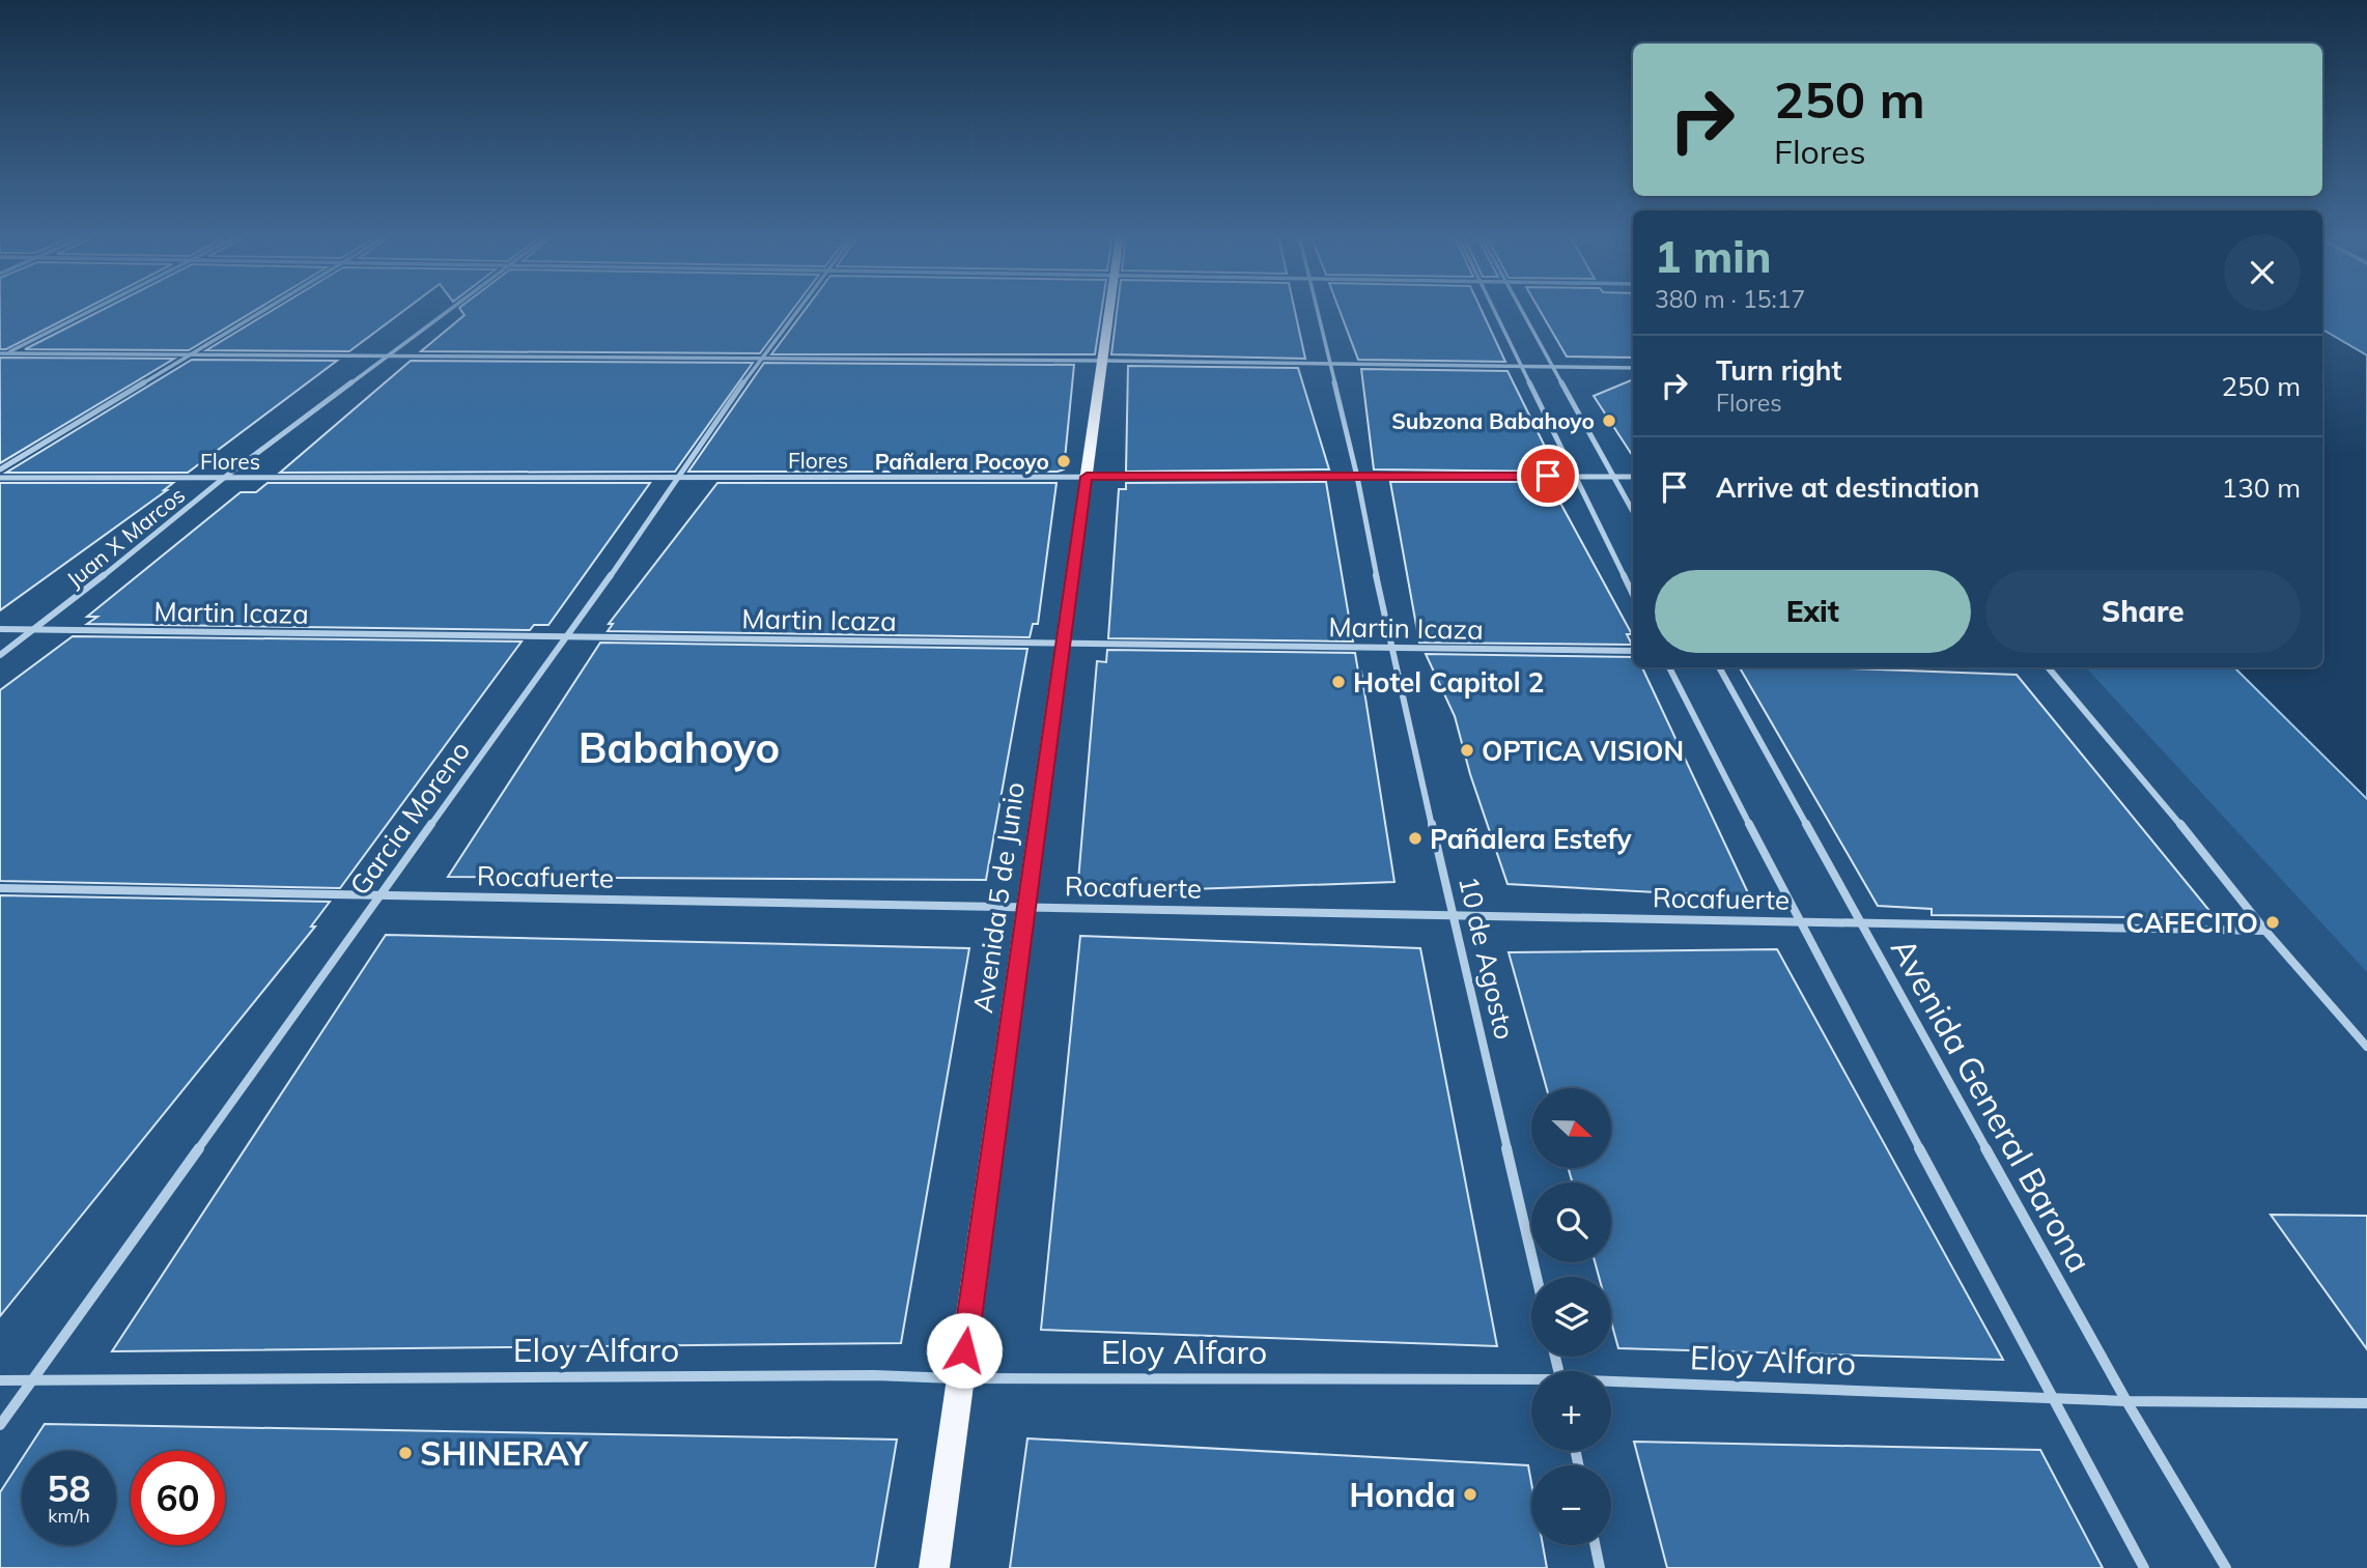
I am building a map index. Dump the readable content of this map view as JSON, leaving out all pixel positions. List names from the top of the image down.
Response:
{
  "streets": {
    "main road": ["Avenida 5 de Junio"],
    "street": [
      "Flores",
      "Juan X Marcos",
      "Martin Icaza",
      "Garcia Moreno",
      "Rocafuerte",
      "10 de Agosto",
      "Avenida General Barona",
      "Eloy Alfaro"
    ]
  },
  "crossings": [
    ["Flores", "Juan X Marcos"],
    ["Flores", "Garcia Moreno"],
    ["Flores", "Avenida 5 de Junio"],
    ["Flores", "10 de Agosto"],
    ["Juan X Marcos", "Martin Icaza"],
    ["Martin Icaza", "Garcia Moreno"],
    ["Martin Icaza", "Avenida 5 de Junio"],
    ["Martin Icaza", "10 de Agosto"],
    ["Garcia Moreno", "Rocafuerte"],
    ["Garcia Moreno", "Eloy Alfaro"],
    ["Rocafuerte", "Avenida 5 de Junio"],
    ["Rocafuerte", "10 de Agosto"],
    ["Rocafuerte", "Avenida General Barona"],
    ["Avenida 5 de Junio", "Eloy Alfaro"],
    ["Avenida General Barona", "Eloy Alfaro"]
  ],
  "districts": ["Babahoyo"],
  "places": [
    "Subzona Babahoyo",
    "Pañalera Pocoyo",
    "Hotel Capitol 2",
    "OPTICA VISION",
    "Pañalera Estefy",
    "CAFECITO",
    "SHINERAY",
    "Honda"
  ],
  "north": "right",
  "page": {
    "turn": ["250 m", "Flores"],
    "heading": ["1 min", "380 m · 15:17"],
    "list": [
      {
        "name": "Turn right",
        "note": "Flores",
        "value": "250 m"
      },
      {
        "name": "Arrive at destination",
        "value": "130 m"
      }
    ],
    "buttons": ["Exit", "Share"],
    "map_buttons": ["+", "−"],
    "speed": "58 km/h",
    "limit": "60"
  }
}
